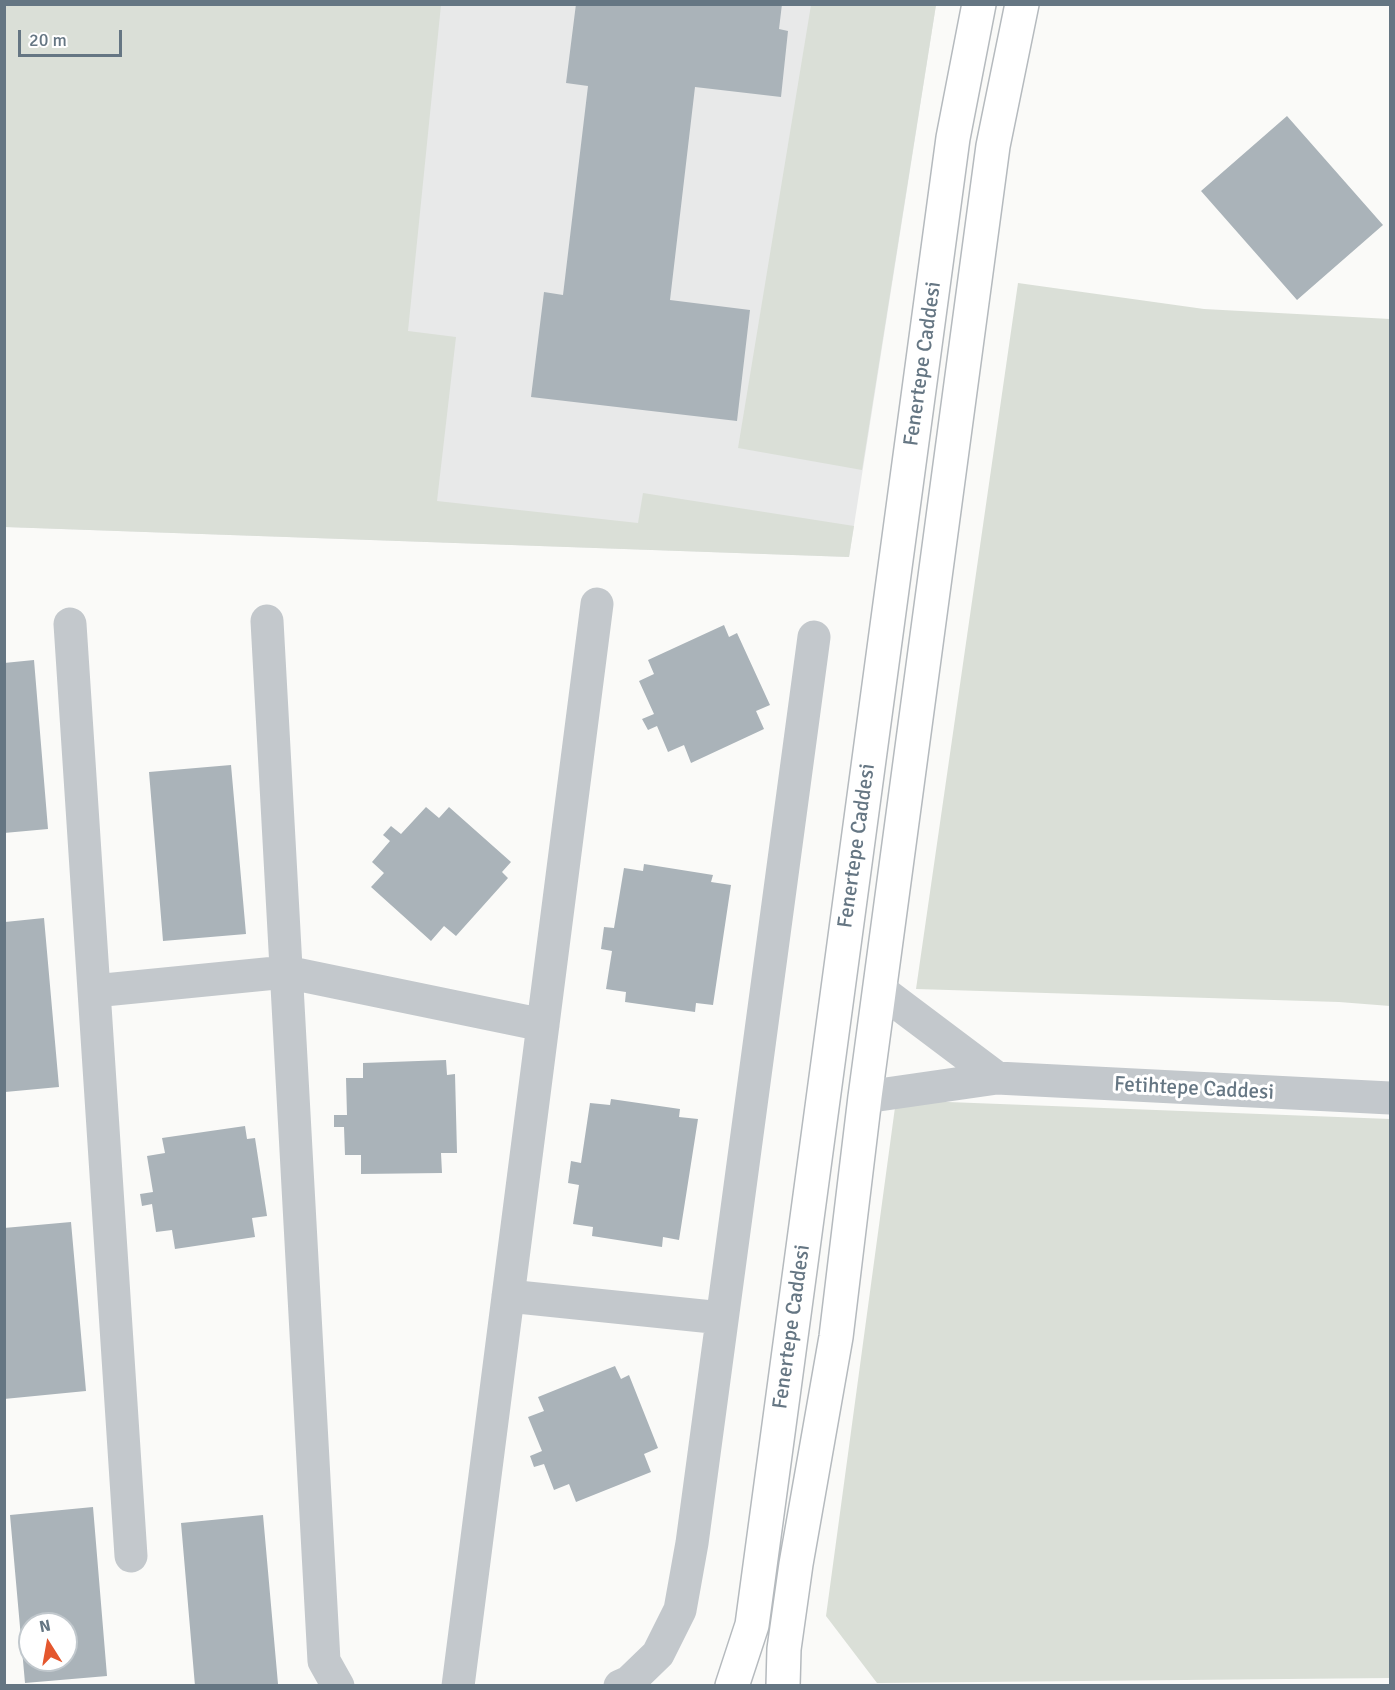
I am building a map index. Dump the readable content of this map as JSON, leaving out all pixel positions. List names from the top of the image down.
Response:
{
  "streets": {
    "main road": ["Fenertepe Caddesi"],
    "street": ["Fetihtepe Caddesi"]
  },
  "crossings": [
    ["Fenertepe Caddesi", "Fetihtepe Caddesi"]
  ],
  "scale_bar": "20 m",
  "north": "top"
}
